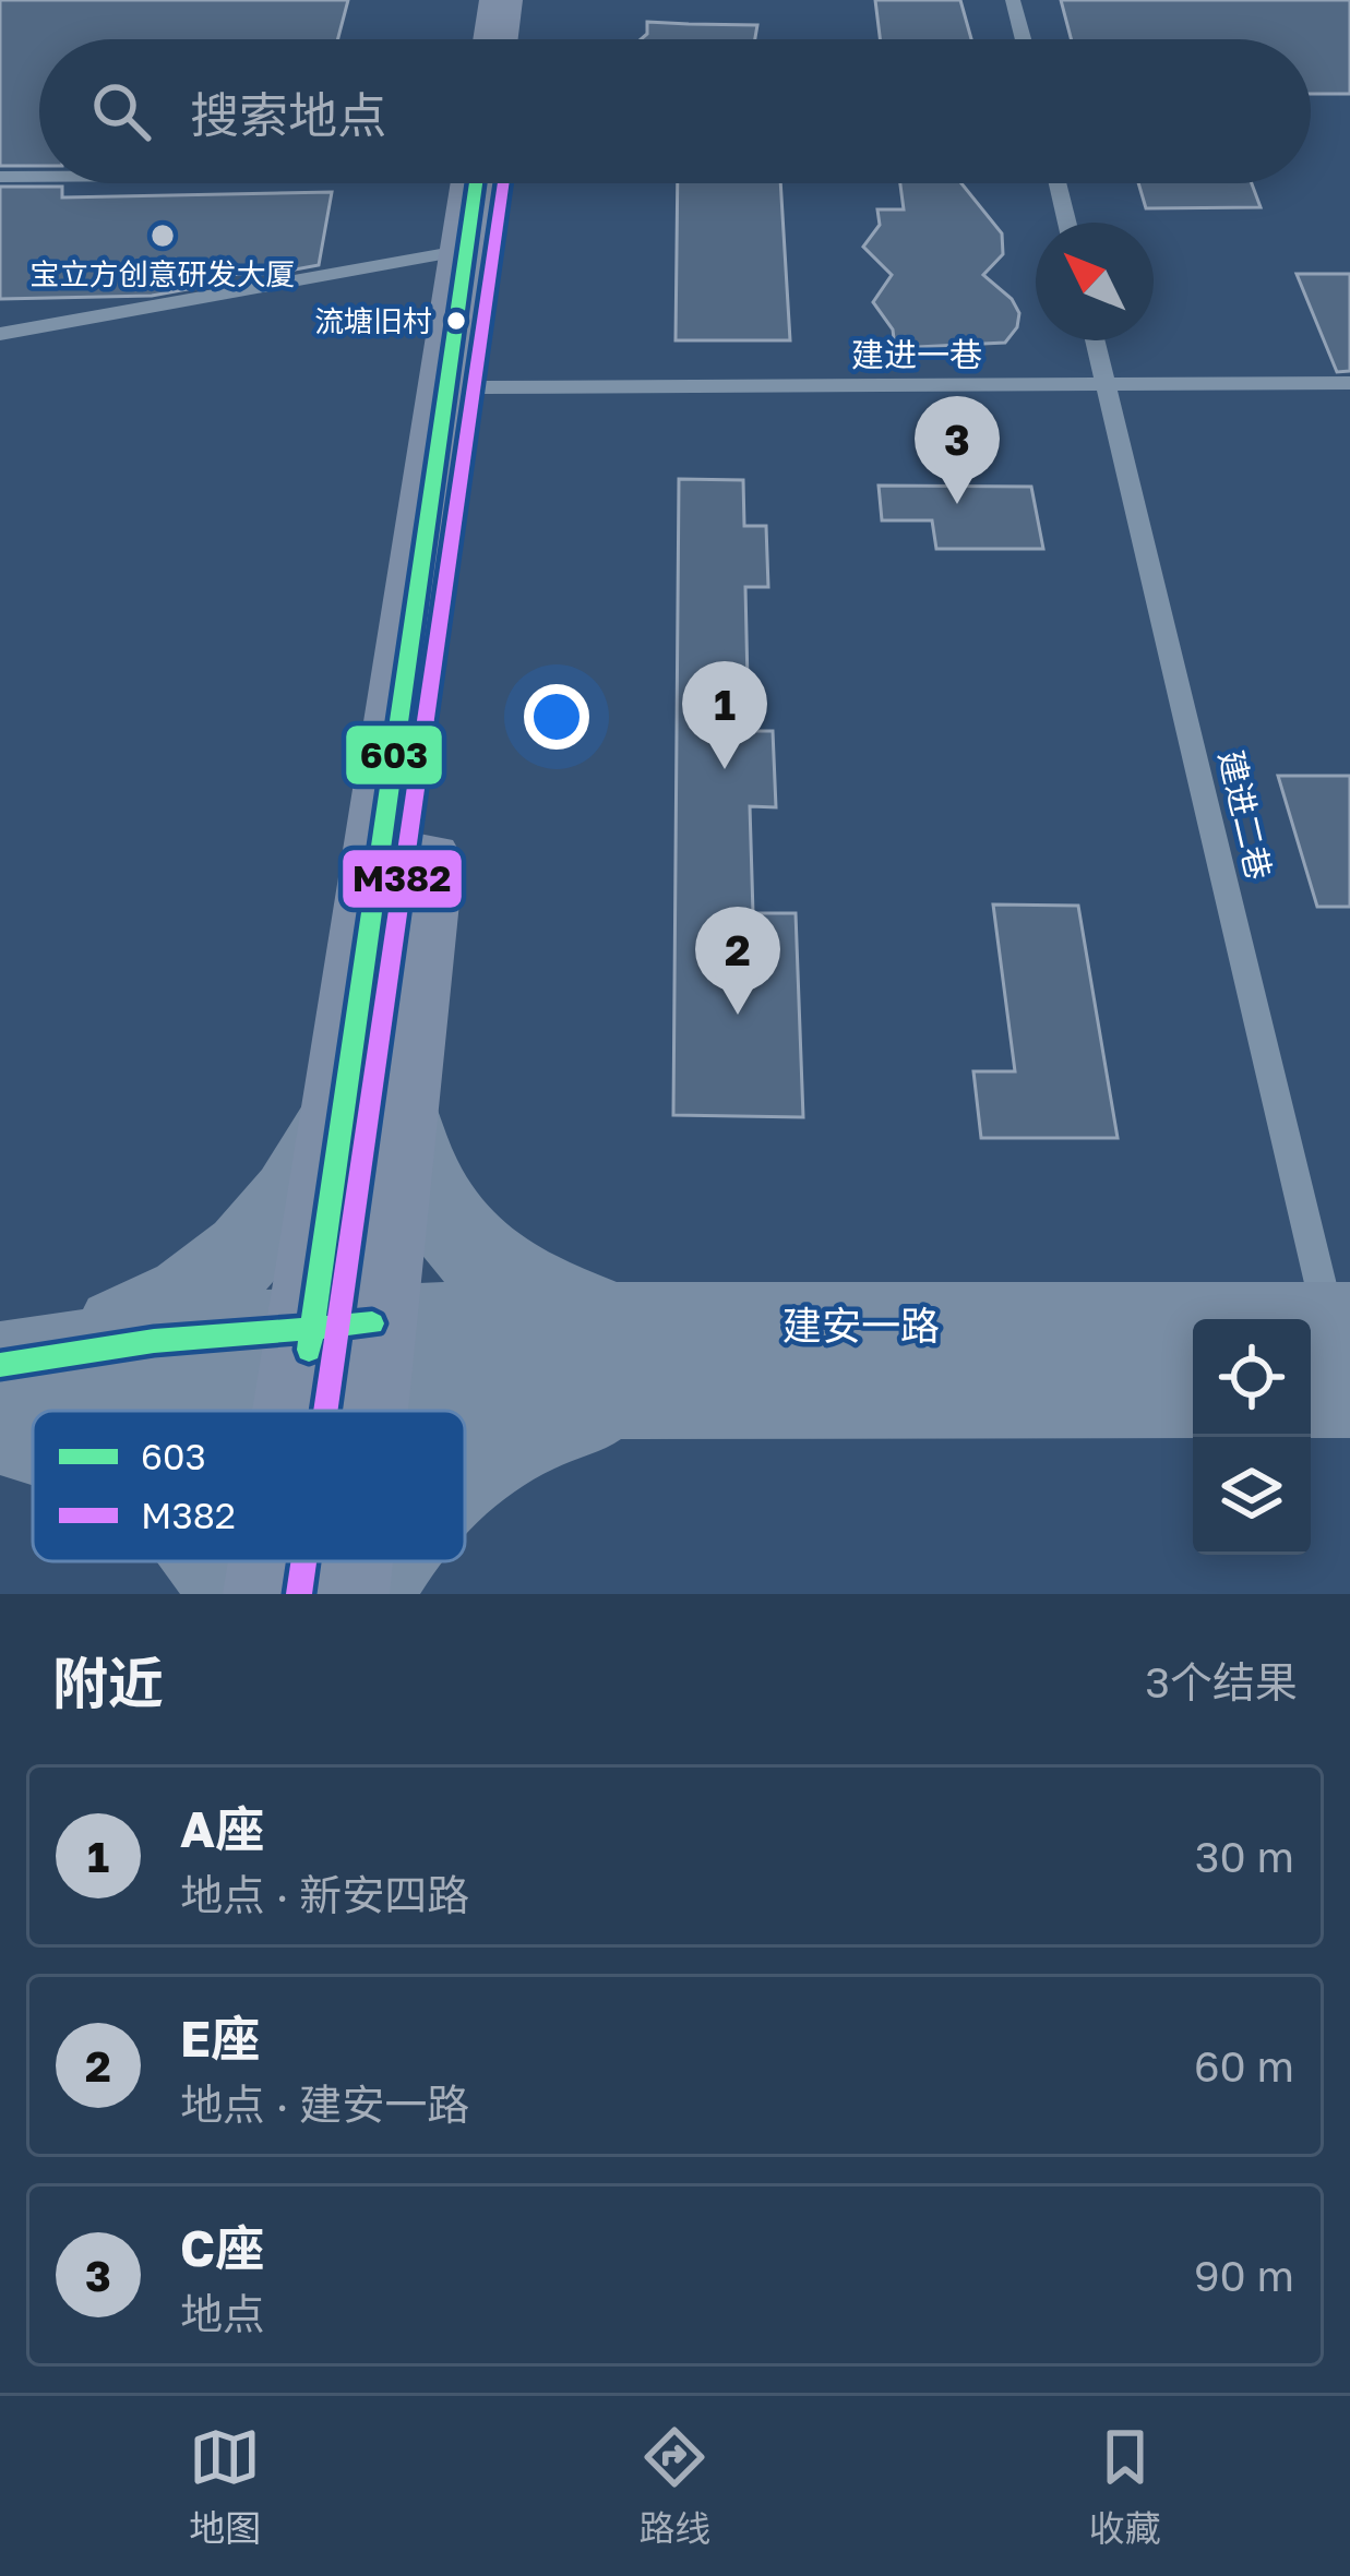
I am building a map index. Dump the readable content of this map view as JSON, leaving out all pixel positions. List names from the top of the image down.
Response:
{
  "streets": {
    "main road": ["建安一路"],
    "lane": ["建进一巷", "建进二巷"]
  },
  "crossings": [
    ["建进一巷", "建进二巷"],
    ["建进二巷", "建安一路"]
  ],
  "places": ["宝立方创意研发大厦", "流塘旧村"],
  "lines": ["transit line 603", "transit line M382"],
  "legend": ["603", "M382"],
  "north": "top left",
  "page": {
    "search": "搜索地点",
    "pins": ["3", "1", "2"],
    "heading": ["附近", "3个结果"],
    "list": [
      {
        "mark": "1",
        "name": "A座",
        "note": "地点 · 新安四路",
        "value": "30 m"
      },
      {
        "mark": "2",
        "name": "E座",
        "note": "地点 · 建安一路",
        "value": "60 m"
      },
      {
        "mark": "3",
        "name": "C座",
        "note": "地点",
        "value": "90 m"
      }
    ],
    "nav": ["地图", "路线", "收藏"]
  }
}
